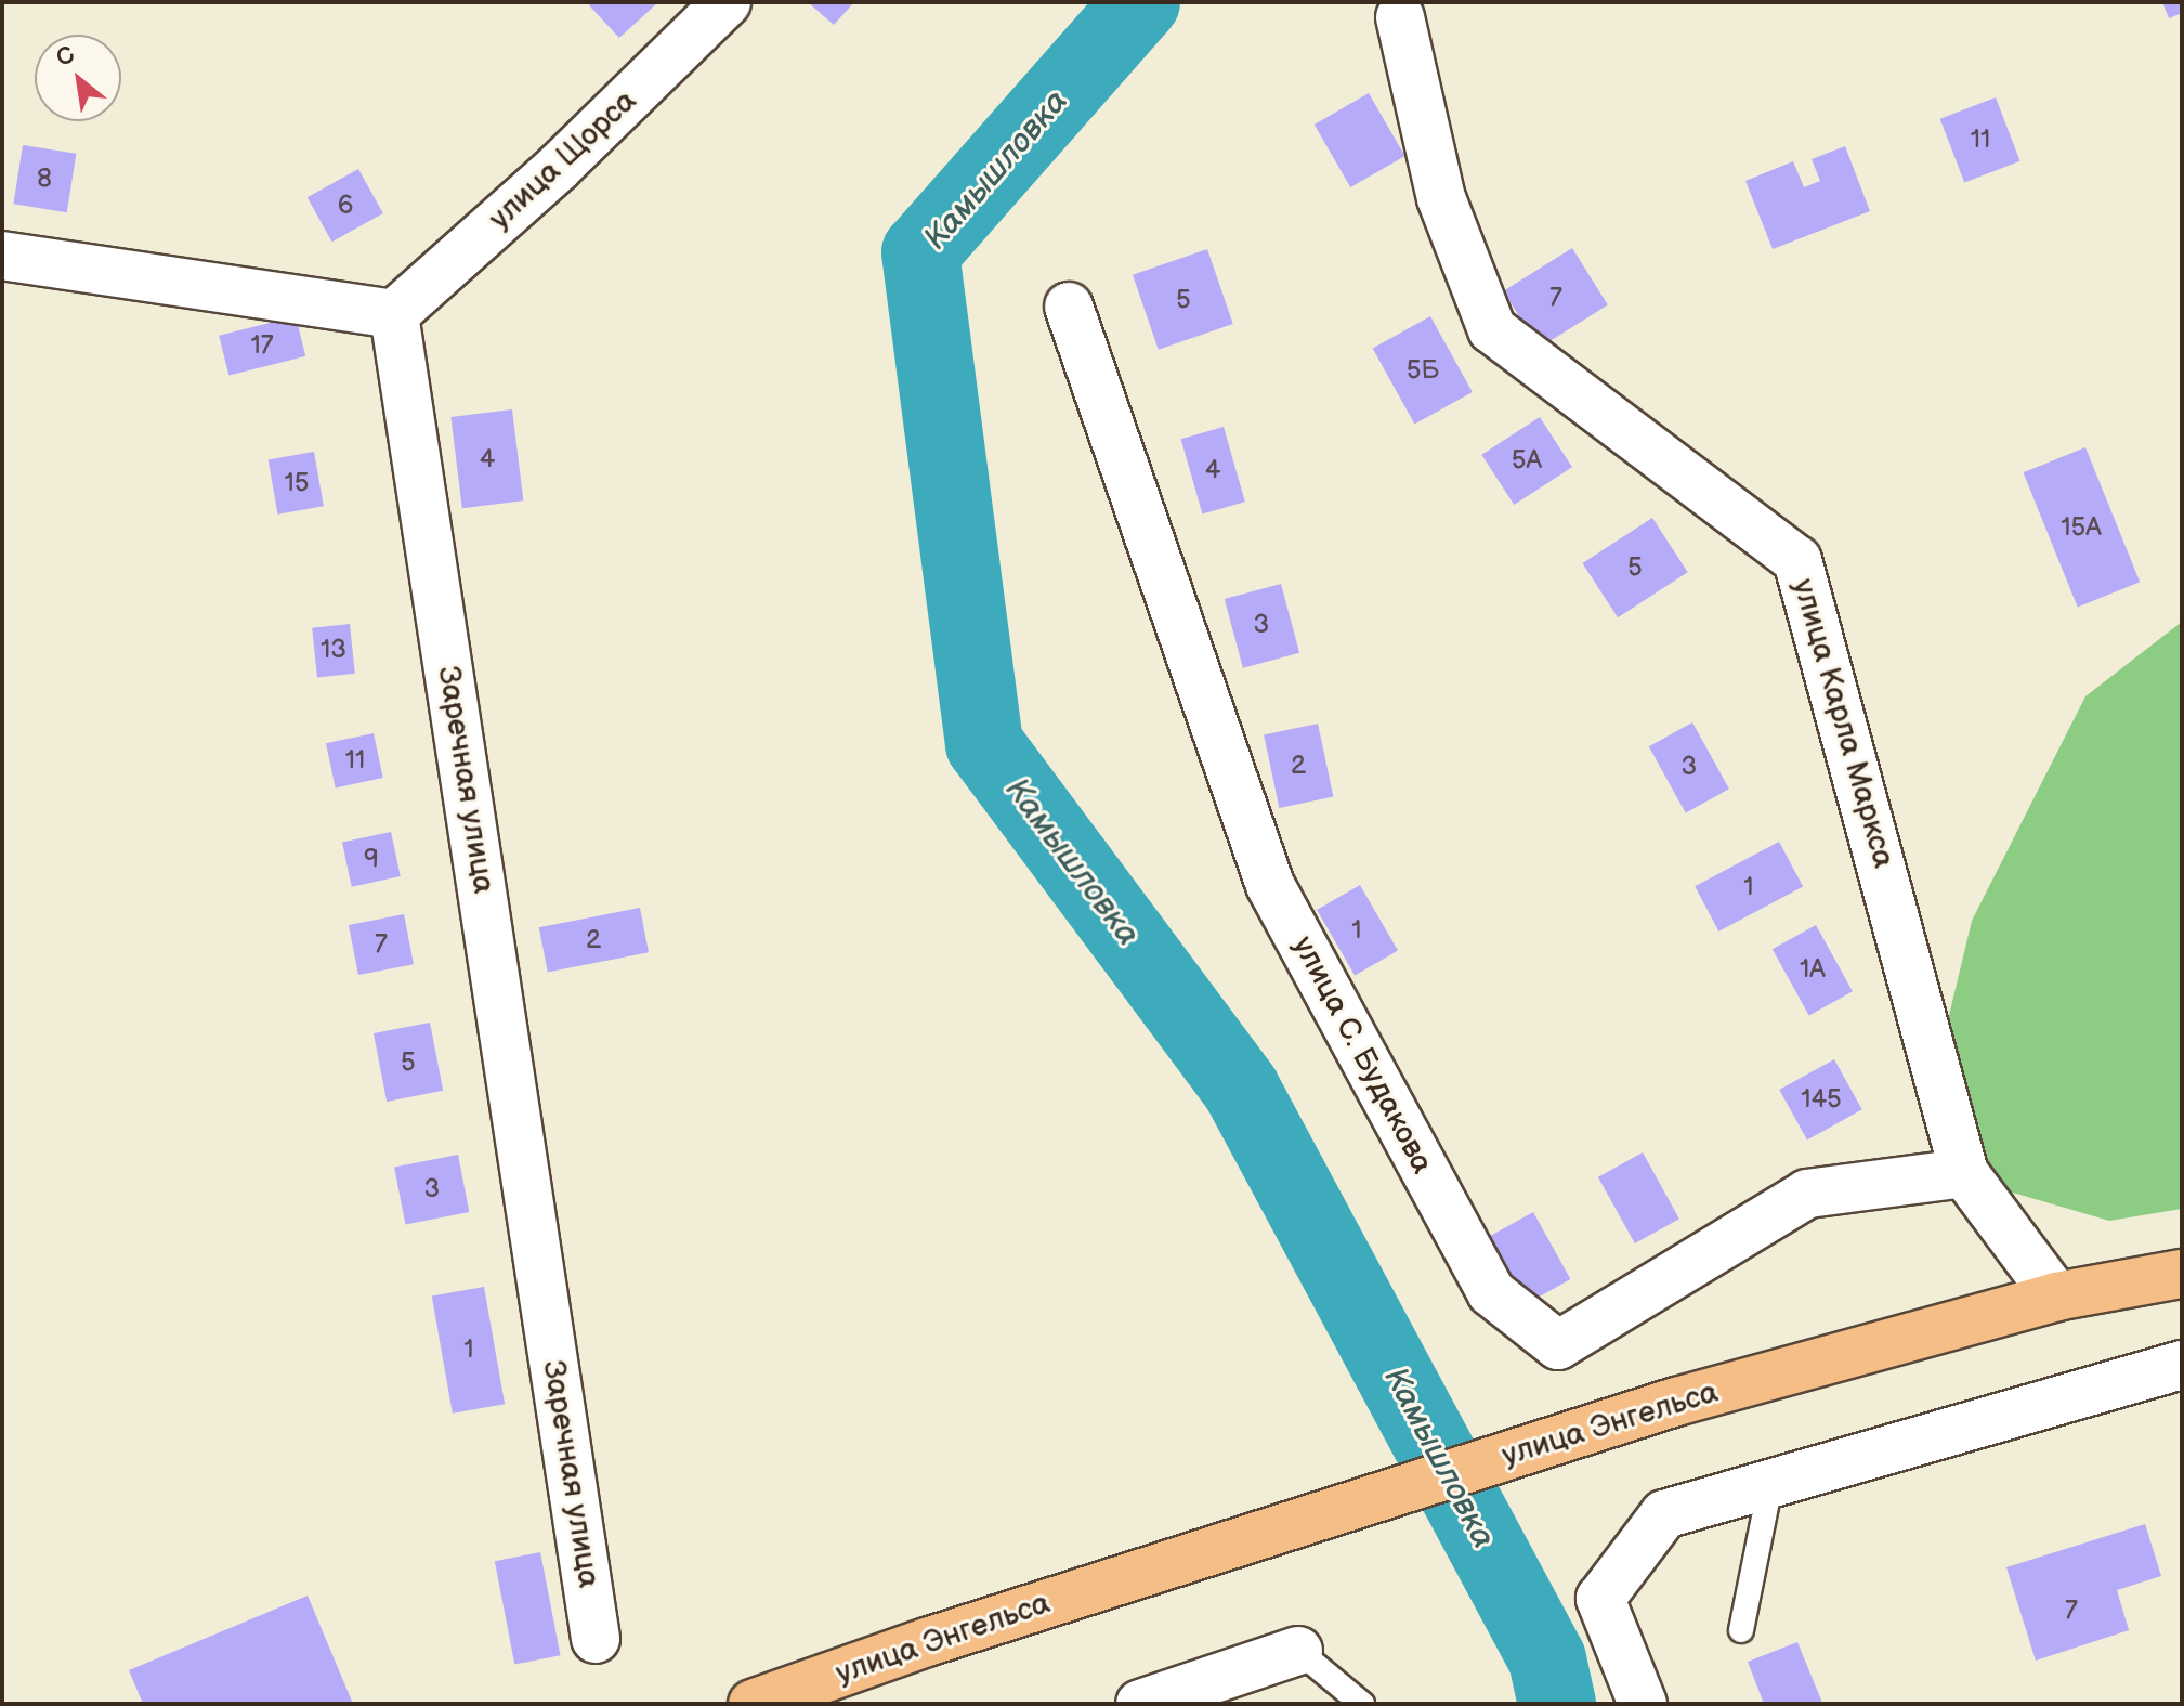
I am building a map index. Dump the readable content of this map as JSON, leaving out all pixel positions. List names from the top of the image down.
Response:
{
  "streets": {
    "main road": ["улица Энгельса"],
    "street": [
      "улица Щорса",
      "улица Карла Маркса",
      "Заречная улица",
      "улица С. Будакова"
    ]
  },
  "crossings": [
    ["улица Щорса", "Заречная улица"],
    ["улица Карла Маркса", "улица С. Будакова"],
    ["улица Карла Маркса", "улица Энгельса"]
  ],
  "water": ["Камышловка"],
  "house_numbers": [
    "11",
    "8",
    "6",
    "7",
    "5",
    "17",
    "5Б",
    "4",
    "5А",
    "4",
    "15",
    "15А",
    "5",
    "3",
    "13",
    "11",
    "2",
    "3",
    "9",
    "1",
    "1",
    "2",
    "7",
    "1А",
    "5",
    "145",
    "3",
    "1",
    "7"
  ],
  "north": "top left"
}
